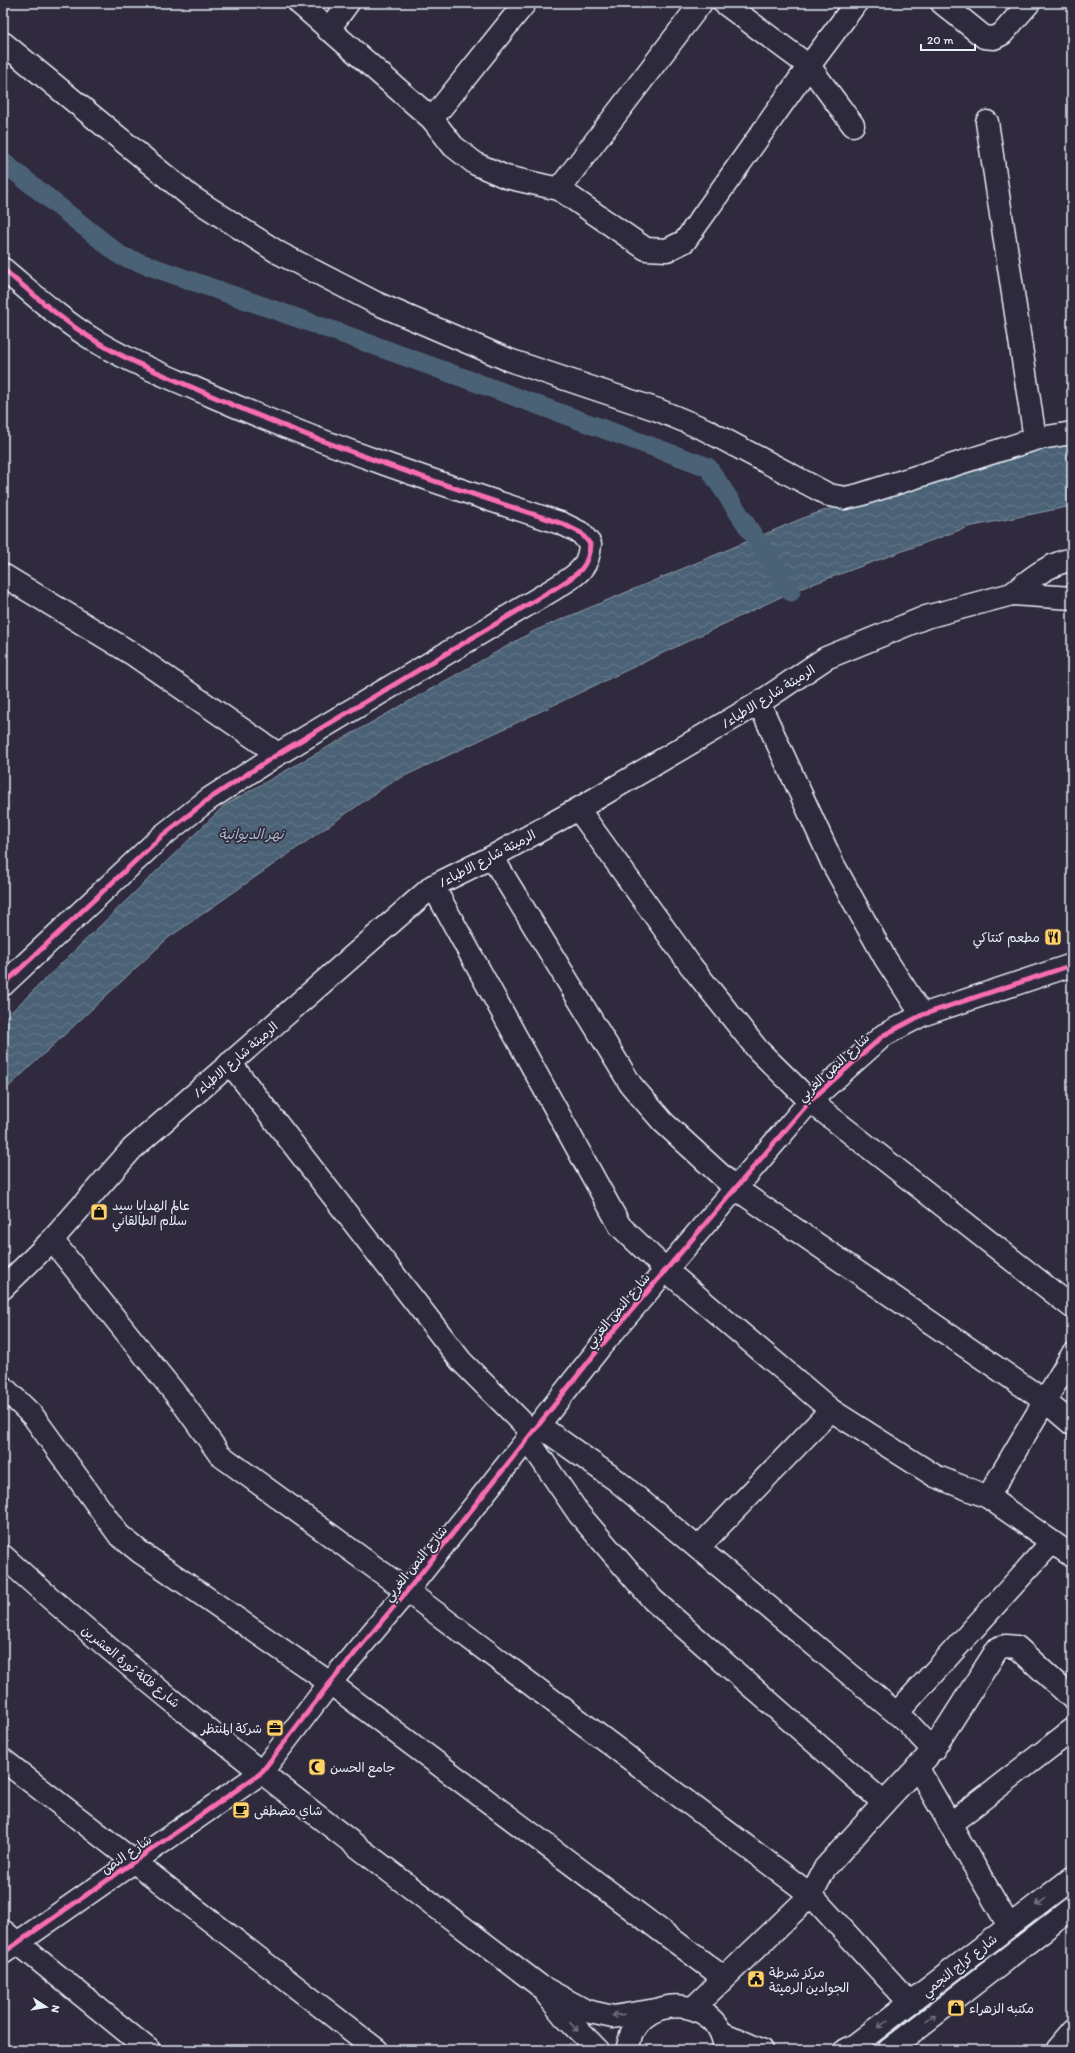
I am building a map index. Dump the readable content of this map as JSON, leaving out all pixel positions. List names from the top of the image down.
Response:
{
  "streets": {
    "street": [
      "/الرميثة شارع الاطباء",
      "شارع النص الغربي",
      "شارع فلكة ثورة العشرين",
      "شارع النص",
      "شارع كراج النجمي"
    ]
  },
  "crossings": [
    ["شارع النص الغربي", "شارع فلكة ثورة العشرين"],
    ["شارع النص الغربي", "شارع النص"],
    ["شارع فلكة ثورة العشرين", "شارع النص"]
  ],
  "water": ["نهر الديوانية"],
  "places": {
    "restaurant": ["مطعم كنتاكي"],
    "shop": ["عالم الهدايا سيد سلام الطالقاني", "مكتبه الزهراء"],
    "office": ["شركة المنتظر"],
    "mosque": ["جامع الحسن"],
    "cafe": ["شاي مصطفى"],
    "public building": ["مركز شرطة الجوادين الرميثة"]
  },
  "scale_bar": "20 m",
  "north": "right"
}
